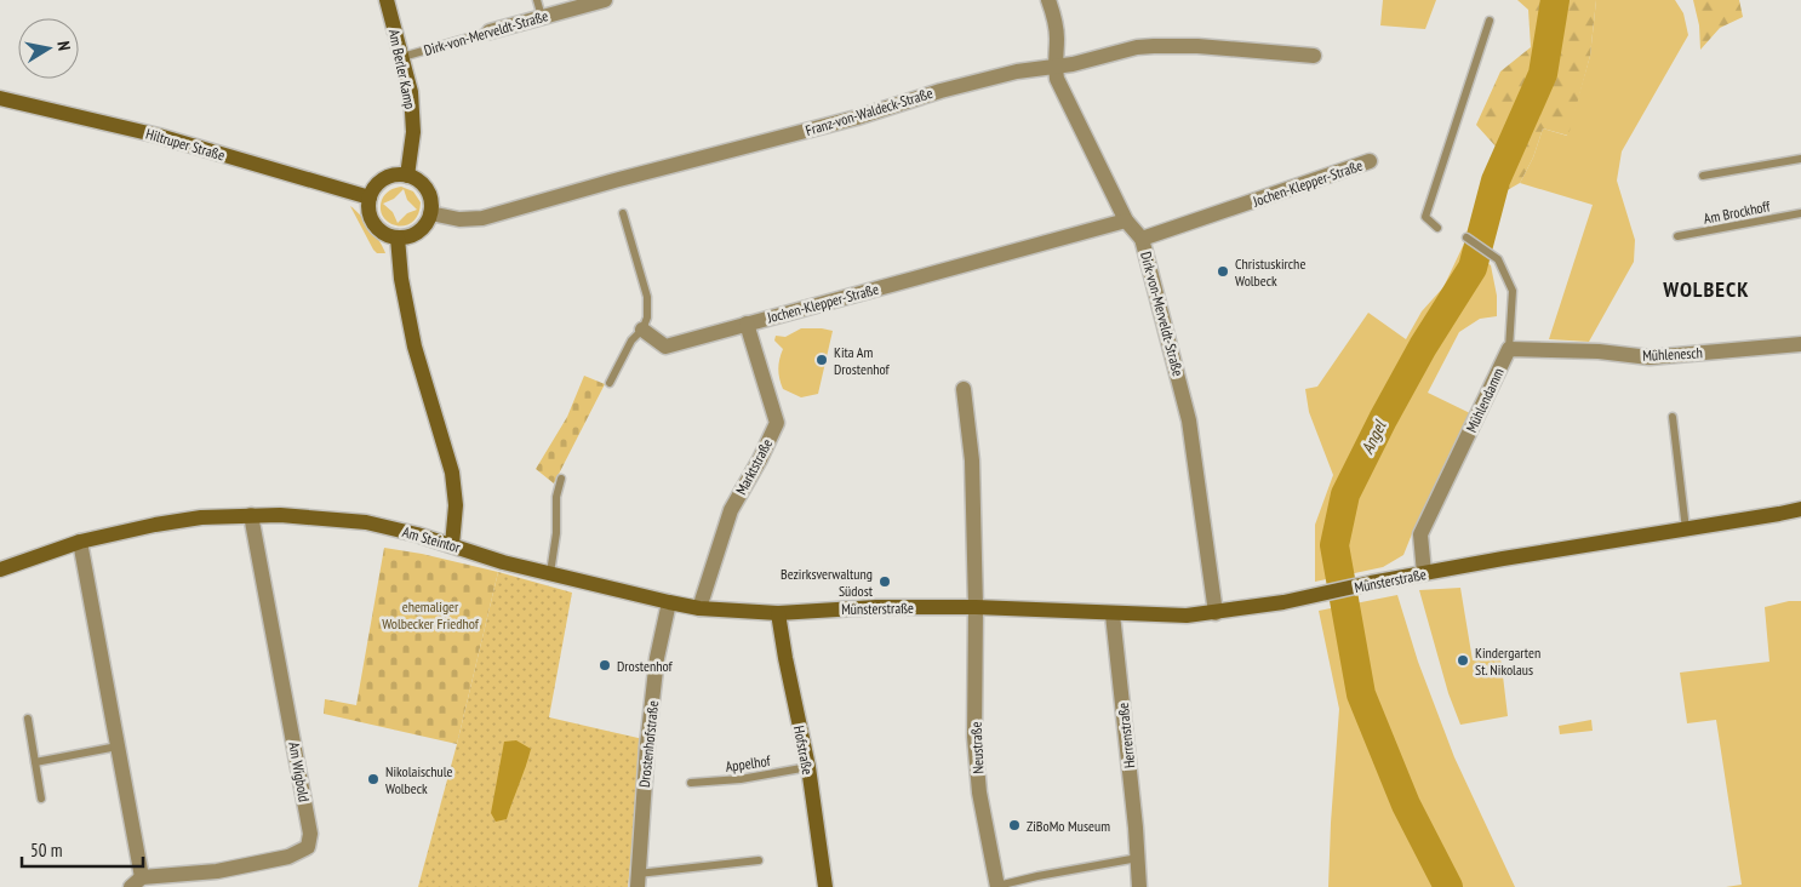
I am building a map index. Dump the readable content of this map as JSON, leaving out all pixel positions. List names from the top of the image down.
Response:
{
  "streets": {
    "street": [
      "Dirk-von-Merveldt-Straße",
      "Am Berler Kamp",
      "Franz-von-Waldeck-Straße",
      "Hiltruper Straße",
      "Jochen-Klepper-Straße",
      "Mühlenesch",
      "Mühlendamm",
      "Marktstraße",
      "Am Steintor",
      "Münsterstraße",
      "Herrenstraße",
      "Drostenhofstraße",
      "Neustraße",
      "Hofstraße",
      "Am Wigbold"
    ],
    "lane": ["Am Brockhoff", "Appelhof"]
  },
  "crossings": [
    ["Dirk-von-Merveldt-Straße", "Am Berler Kamp"],
    ["Dirk-von-Merveldt-Straße", "Franz-von-Waldeck-Straße"],
    ["Dirk-von-Merveldt-Straße", "Jochen-Klepper-Straße"],
    ["Dirk-von-Merveldt-Straße", "Münsterstraße"],
    ["Am Berler Kamp", "Franz-von-Waldeck-Straße"],
    ["Am Berler Kamp", "Hiltruper Straße"],
    ["Franz-von-Waldeck-Straße", "Hiltruper Straße"],
    ["Jochen-Klepper-Straße", "Marktstraße"],
    ["Mühlenesch", "Mühlendamm"],
    ["Mühlendamm", "Münsterstraße"],
    ["Marktstraße", "Am Steintor"],
    ["Am Steintor", "Münsterstraße"],
    ["Am Steintor", "Drostenhofstraße"],
    ["Am Steintor", "Hofstraße"],
    ["Am Steintor", "Am Wigbold"],
    ["Münsterstraße", "Herrenstraße"],
    ["Münsterstraße", "Neustraße"],
    ["Münsterstraße", "Hofstraße"],
    ["Hofstraße", "Appelhof"]
  ],
  "districts": ["WOLBECK"],
  "water": ["Angel"],
  "parks": ["ehemaliger Wolbecker Friedhof"],
  "places": [
    "Christuskirche Wolbeck",
    "Kita Am Drostenhof",
    "Bezirksverwaltung Südost",
    "Kindergarten St. Nikolaus",
    "Drostenhof",
    "Nikolaischule Wolbeck",
    "ZiBoMo Museum"
  ],
  "scale_bar": "50 m",
  "north": "right"
}
